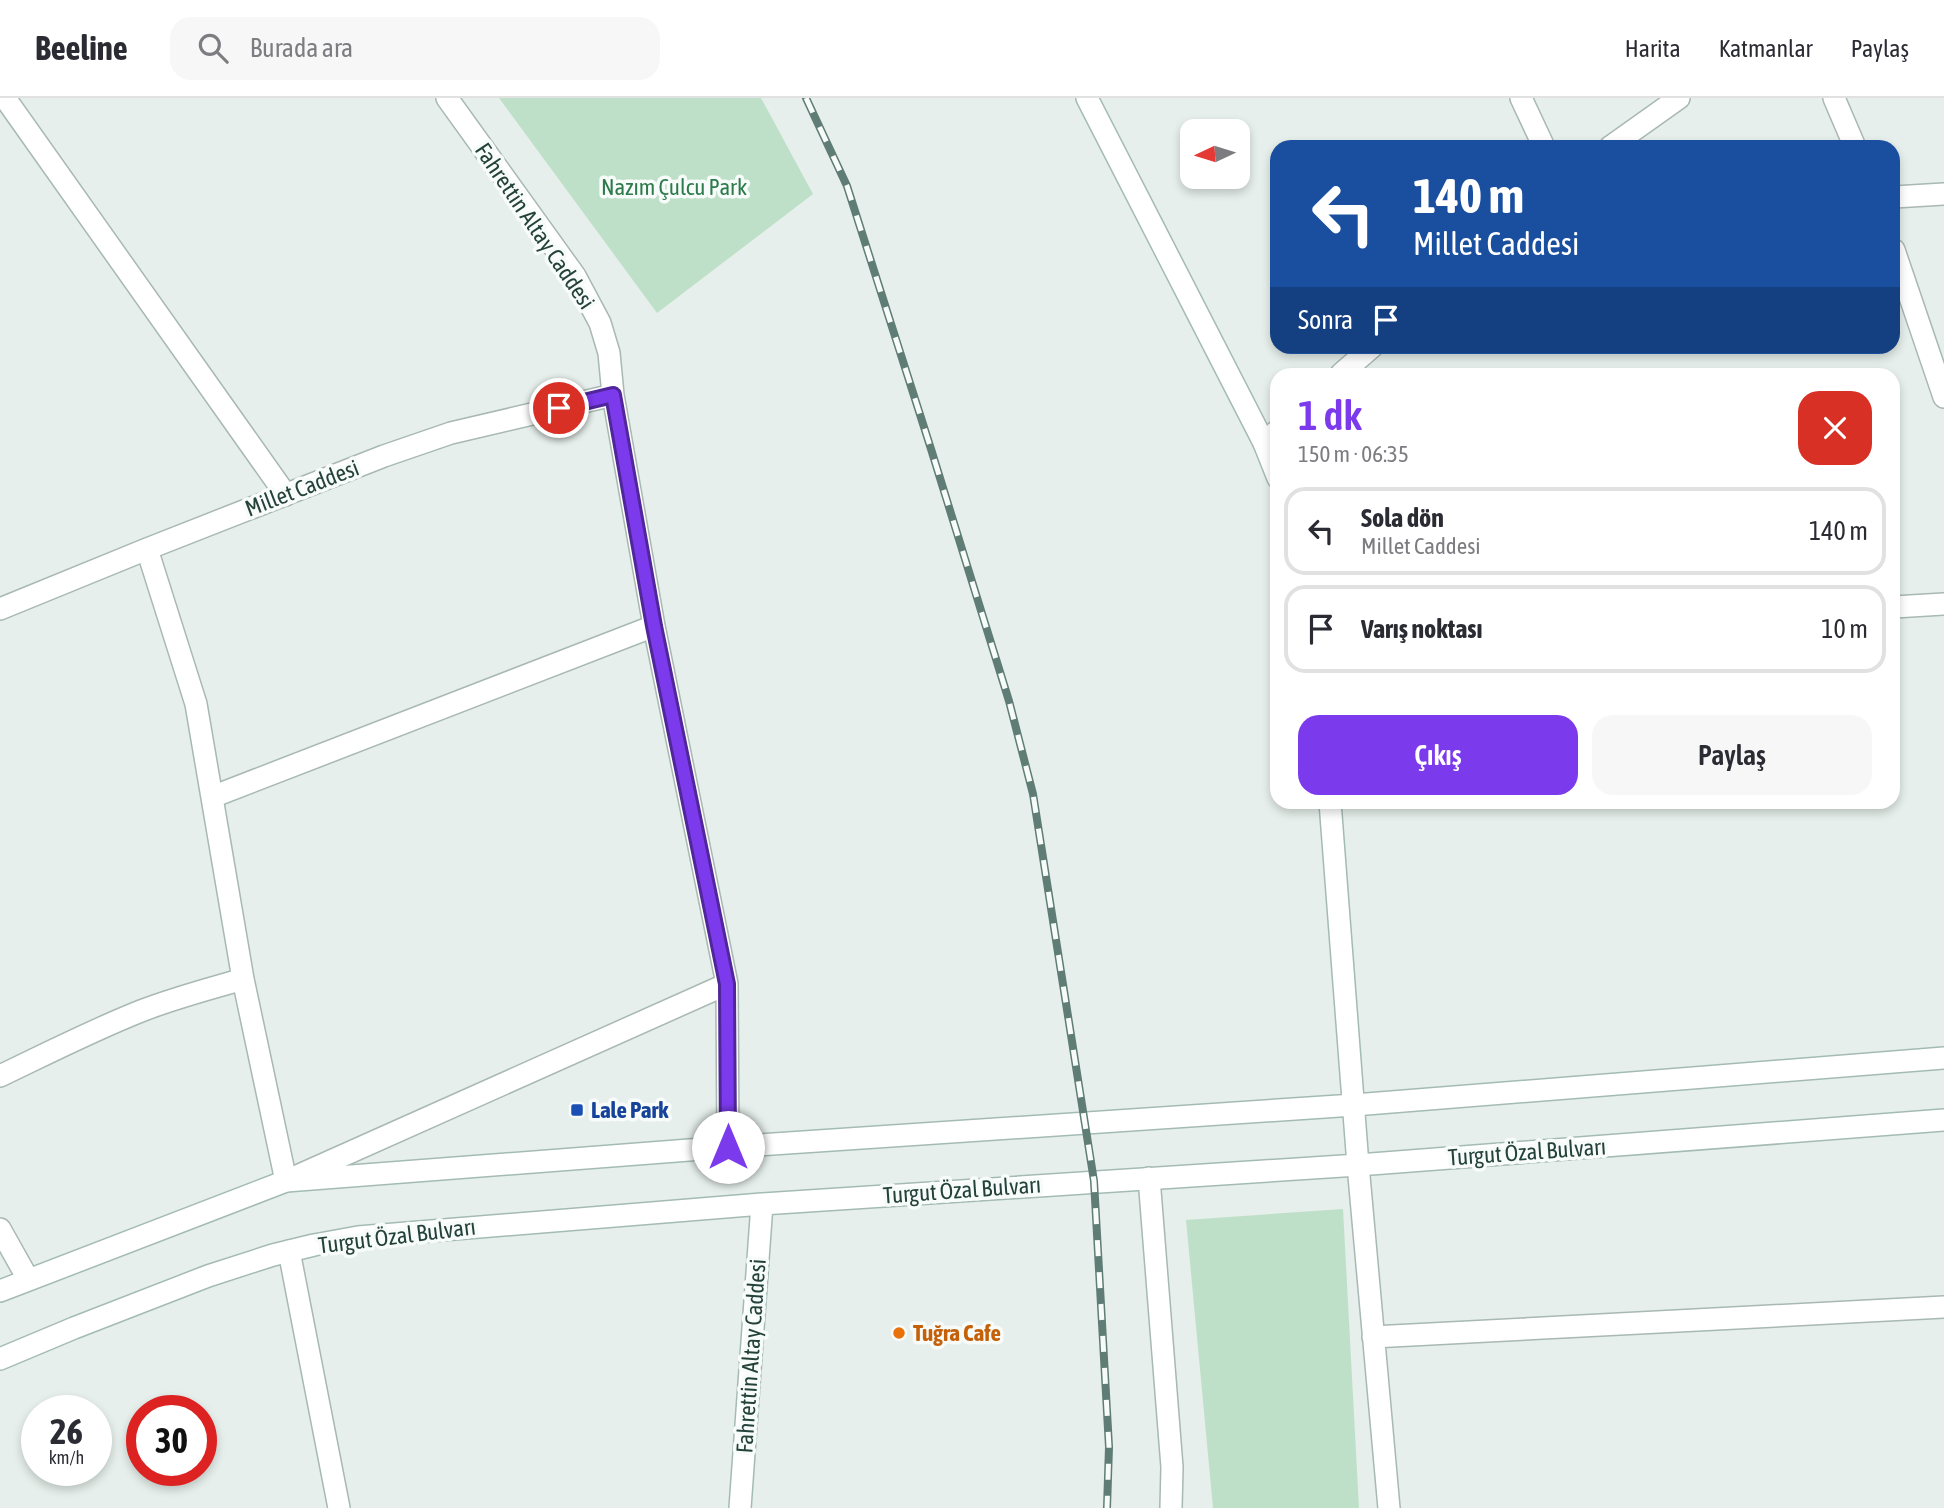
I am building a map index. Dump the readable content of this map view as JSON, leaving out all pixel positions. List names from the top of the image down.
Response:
{
  "streets": {
    "street": ["Fahrettin Altay Caddesi", "Millet Caddesi", "Turgut Özal Bulvarı"]
  },
  "crossings": [
    ["Fahrettin Altay Caddesi", "Millet Caddesi"],
    ["Fahrettin Altay Caddesi", "Turgut Özal Bulvarı"]
  ],
  "parks": ["Nazım Çulcu Park"],
  "places": {
    "transit": ["Lale Park"],
    "other": ["Tuğra Cafe"]
  },
  "north": "left",
  "page": {
    "header": "Beeline",
    "search": "Burada ara",
    "nav": ["Harita", "Katmanlar", "Paylaş"],
    "turn": ["140 m", "Millet Caddesi"],
    "then": "Sonra",
    "heading": ["1 dk", "150 m · 06:35"],
    "list": [
      {
        "name": "Sola dön",
        "note": "Millet Caddesi",
        "value": "140 m"
      },
      {
        "name": "Varış noktası",
        "value": "10 m"
      }
    ],
    "buttons": ["Çıkış", "Paylaş"],
    "speed": "26 km/h",
    "limit": "30"
  }
}
